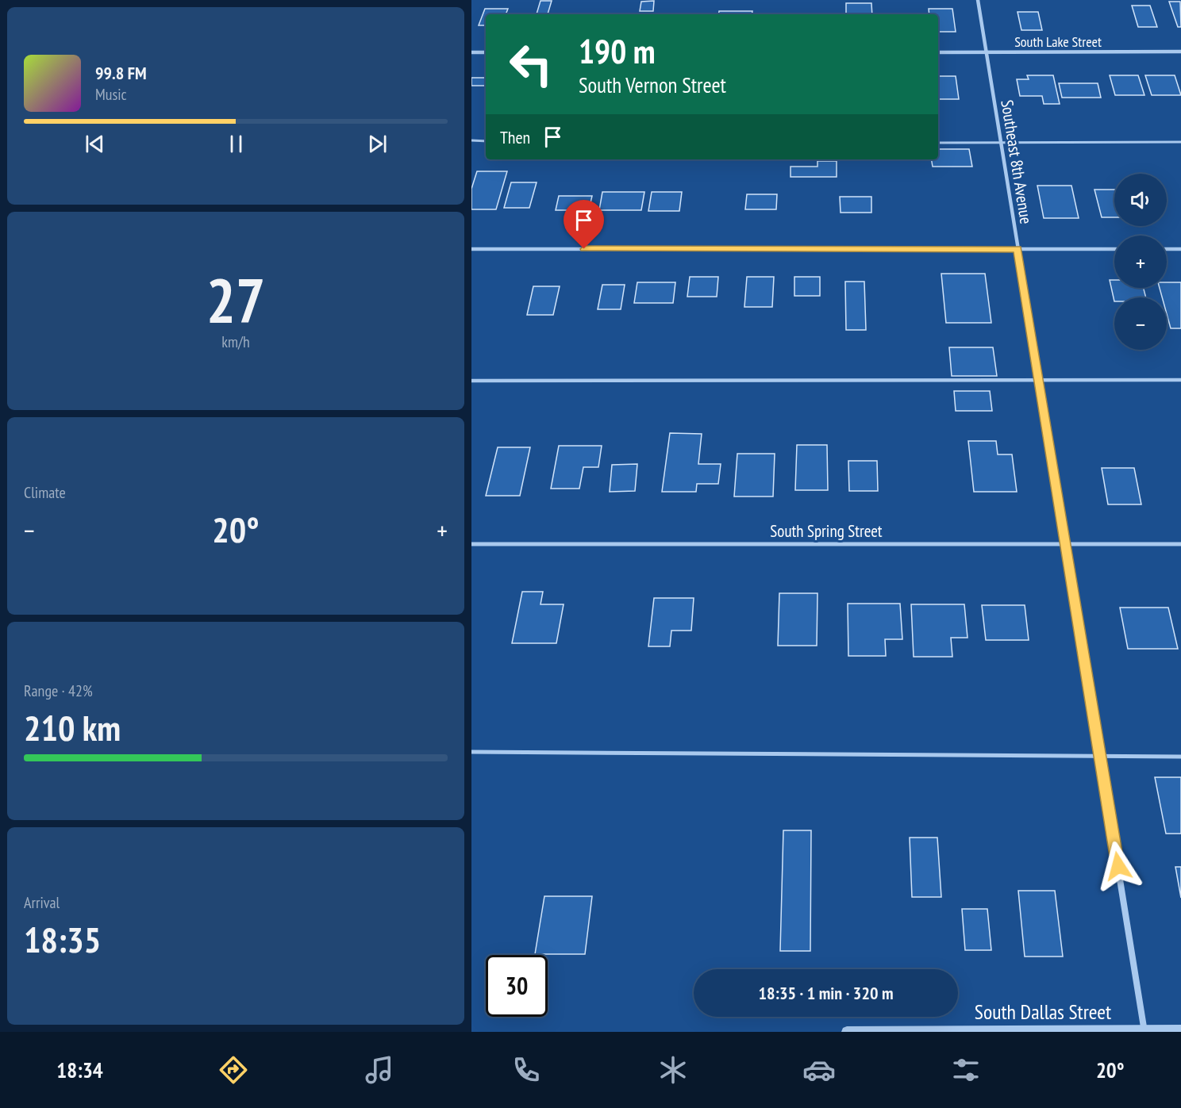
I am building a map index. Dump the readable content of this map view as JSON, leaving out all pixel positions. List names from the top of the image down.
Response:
{
  "streets": {
    "street": [
      "South Lake Street",
      "Southeast 8th Avenue",
      "South Spring Street",
      "South Dallas Street"
    ]
  },
  "crossings": [
    ["South Lake Street", "Southeast 8th Avenue"],
    ["Southeast 8th Avenue", "South Spring Street"],
    ["Southeast 8th Avenue", "South Dallas Street"]
  ],
  "page": {
    "turn": ["190 m", "South Vernon Street"],
    "song": ["99.8 FM", "Music"],
    "then": "Then",
    "map_buttons": ["+", "−"],
    "tile": [
      ["27", "km/h"],
      "Climate",
      ["Range · 42%", "210 km"],
      ["Arrival", "18:35"]
    ],
    "heat": ["−", "20°", "+"],
    "limit": "30",
    "trip": "18:35 · 1 min · 320 m",
    "tabs": ["18:34", "20°"]
  }
}
